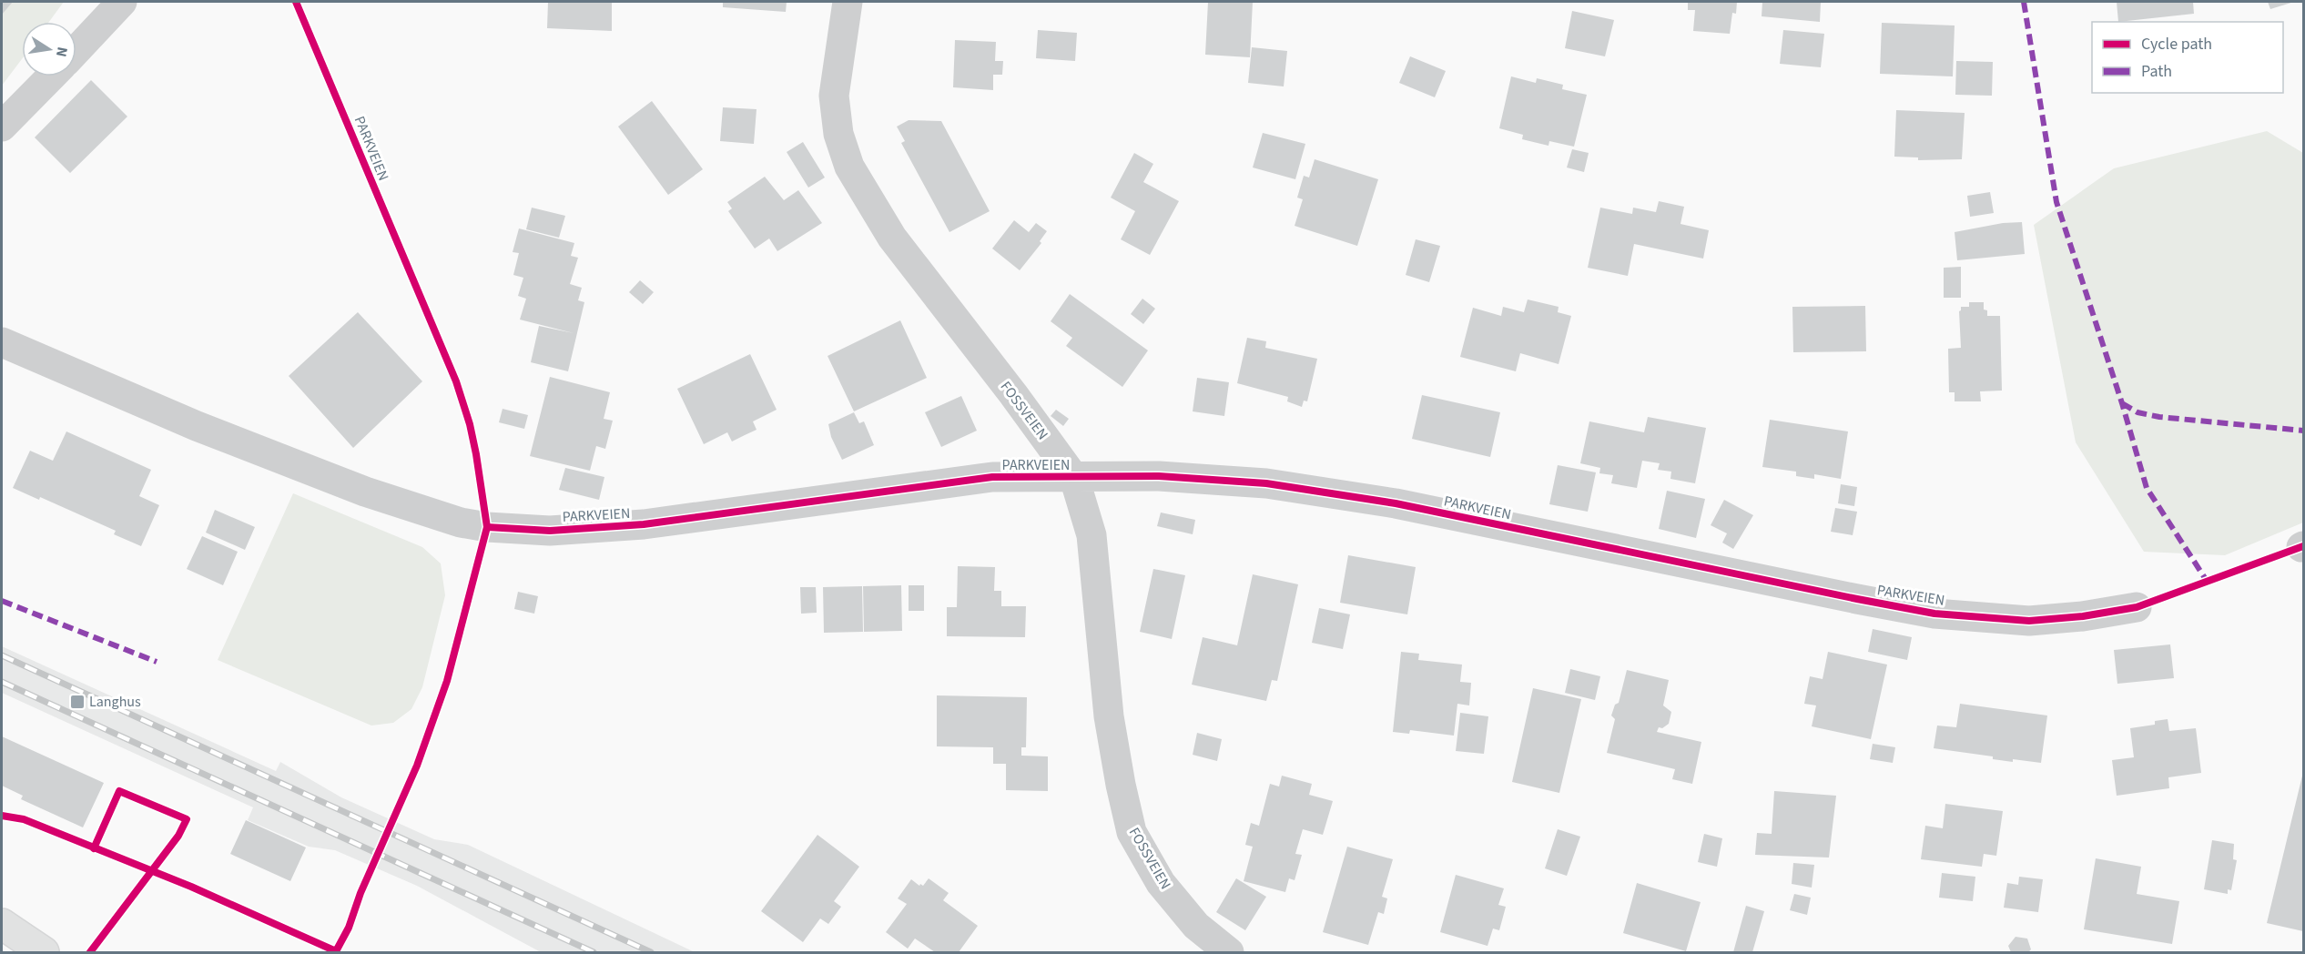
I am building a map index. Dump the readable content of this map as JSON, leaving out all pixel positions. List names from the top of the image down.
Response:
{
  "streets": {
    "street": ["PARKVEIEN", "FOSSVEIEN"]
  },
  "crossings": [
    ["PARKVEIEN", "FOSSVEIEN"]
  ],
  "places": {
    "transit": ["Langhus"]
  },
  "legend": ["Cycle path", "Path"],
  "north": "right"
}
